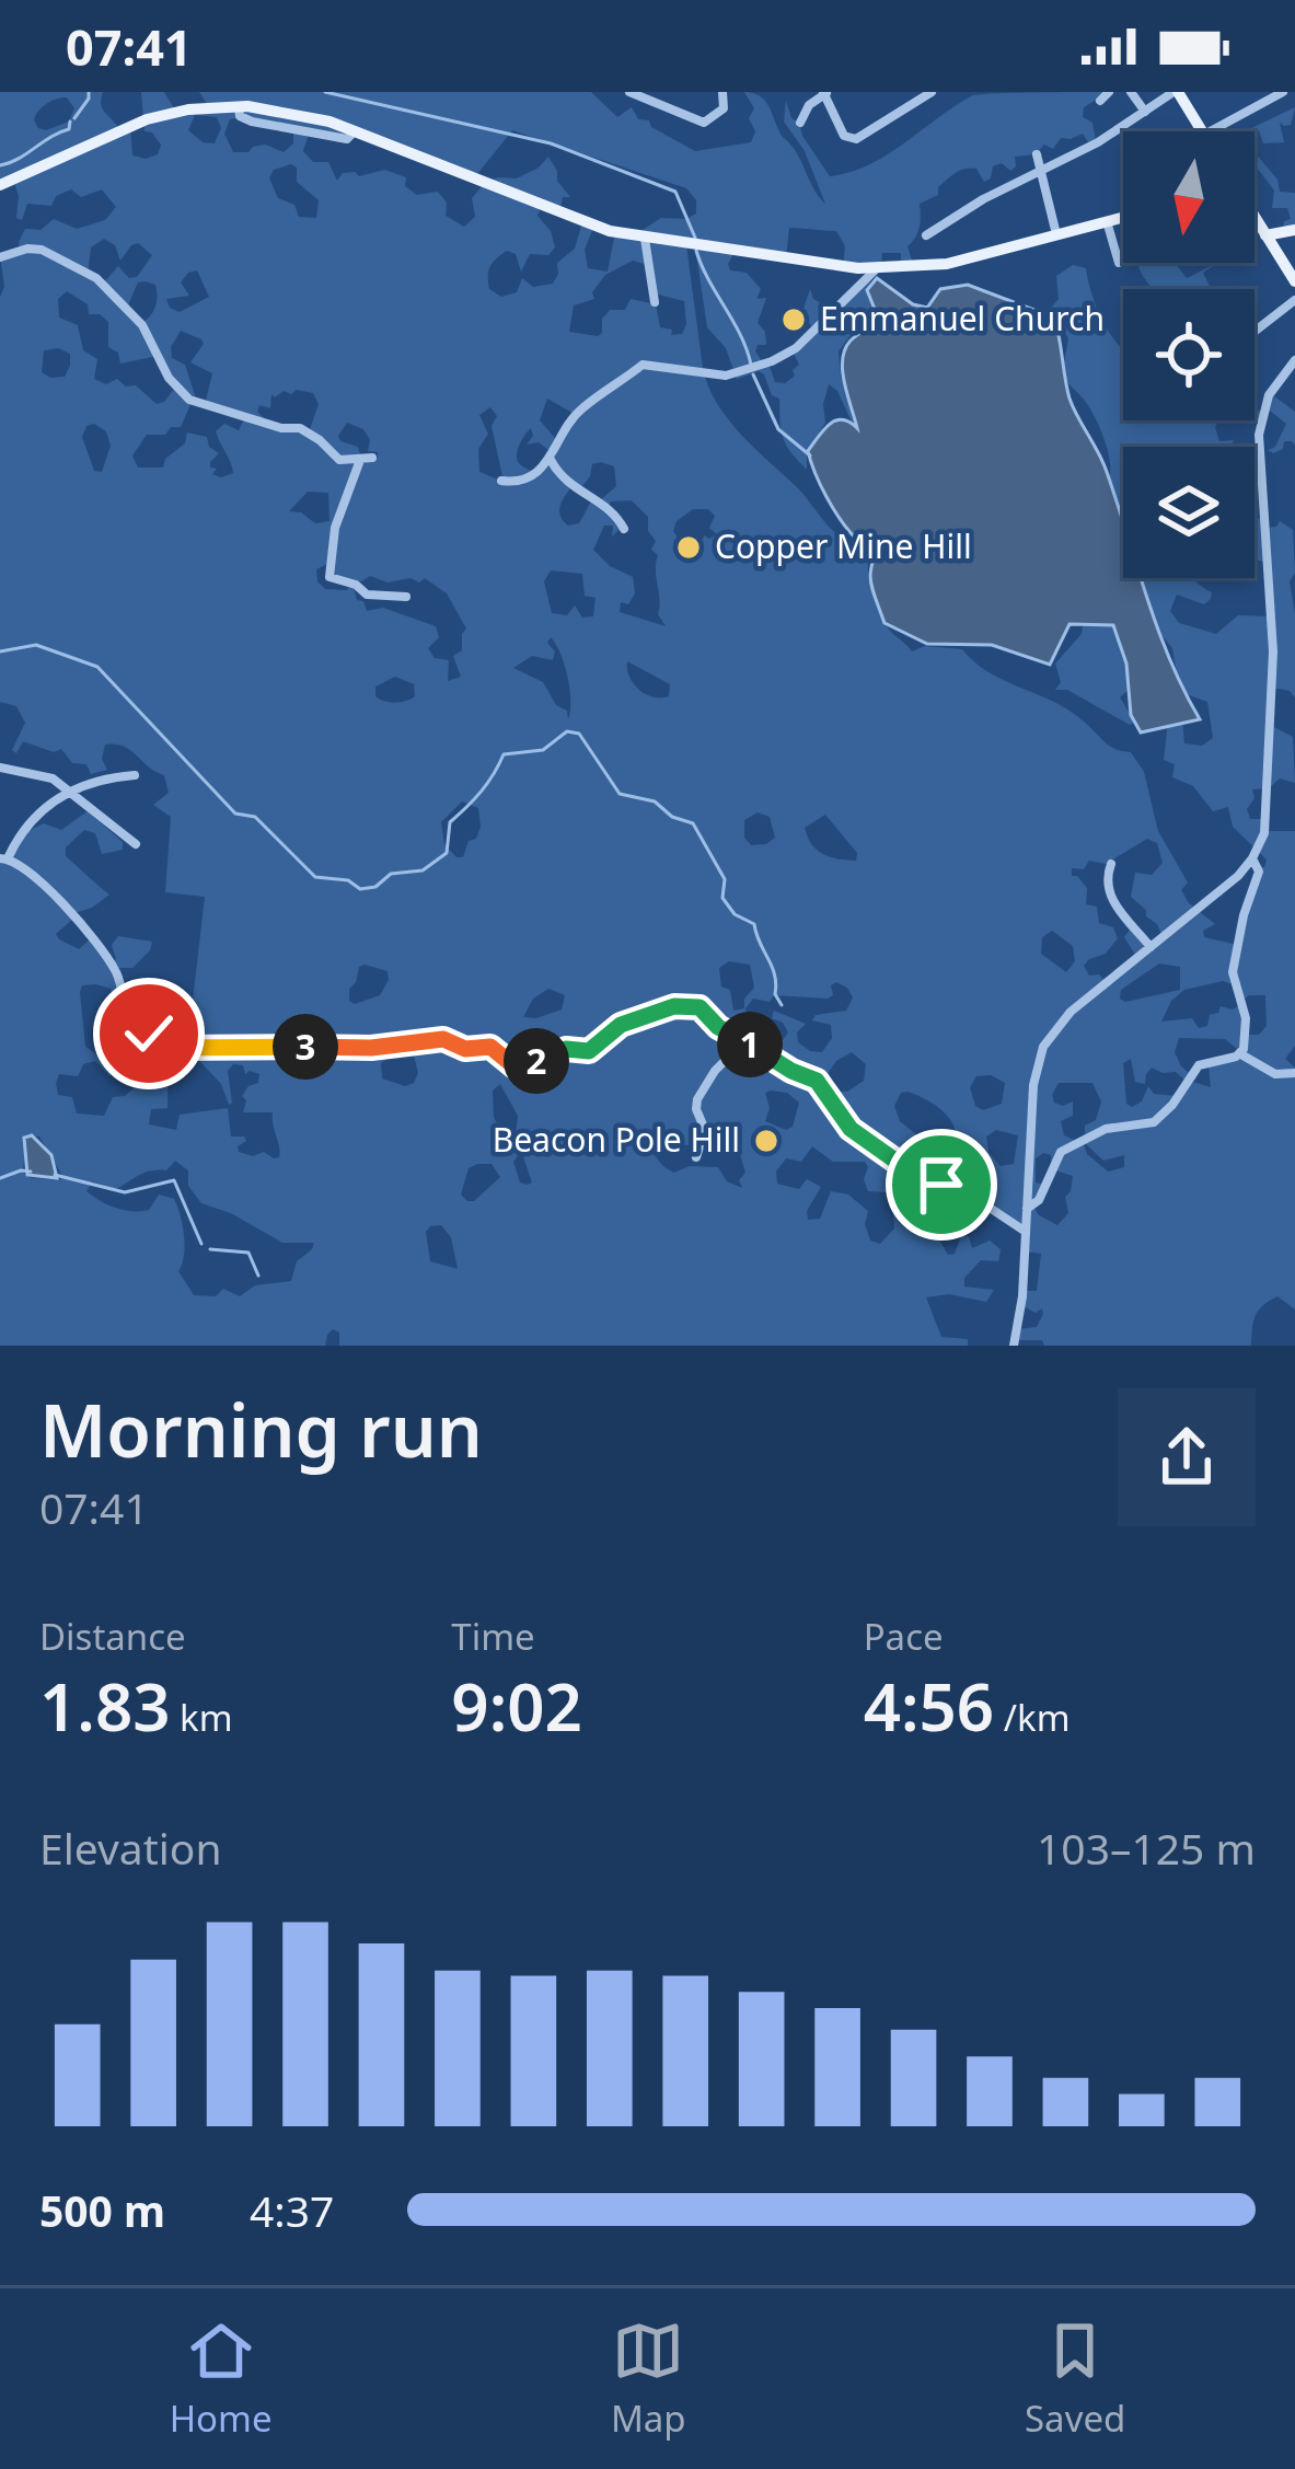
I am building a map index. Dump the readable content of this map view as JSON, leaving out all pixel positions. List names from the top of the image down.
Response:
{
  "places": ["Emmanuel Church", "Copper Mine Hill", "Beacon Pole Hill"],
  "north": "bottom",
  "page": {
    "status": "07:41",
    "pins": ["1", "3", "2"],
    "heading": ["Morning run", "07:41"],
    "stats": [
      ["Distance", "1.83 km"],
      ["Time", "9:02"],
      ["Pace", "4:56 /km"]
    ],
    "chart": ["Elevation", "103–125 m"],
    "list": [
      {
        "name": "500 m",
        "note": "4:37"
      }
    ],
    "tabs": ["Home", "Map", "Saved"]
  }
}
